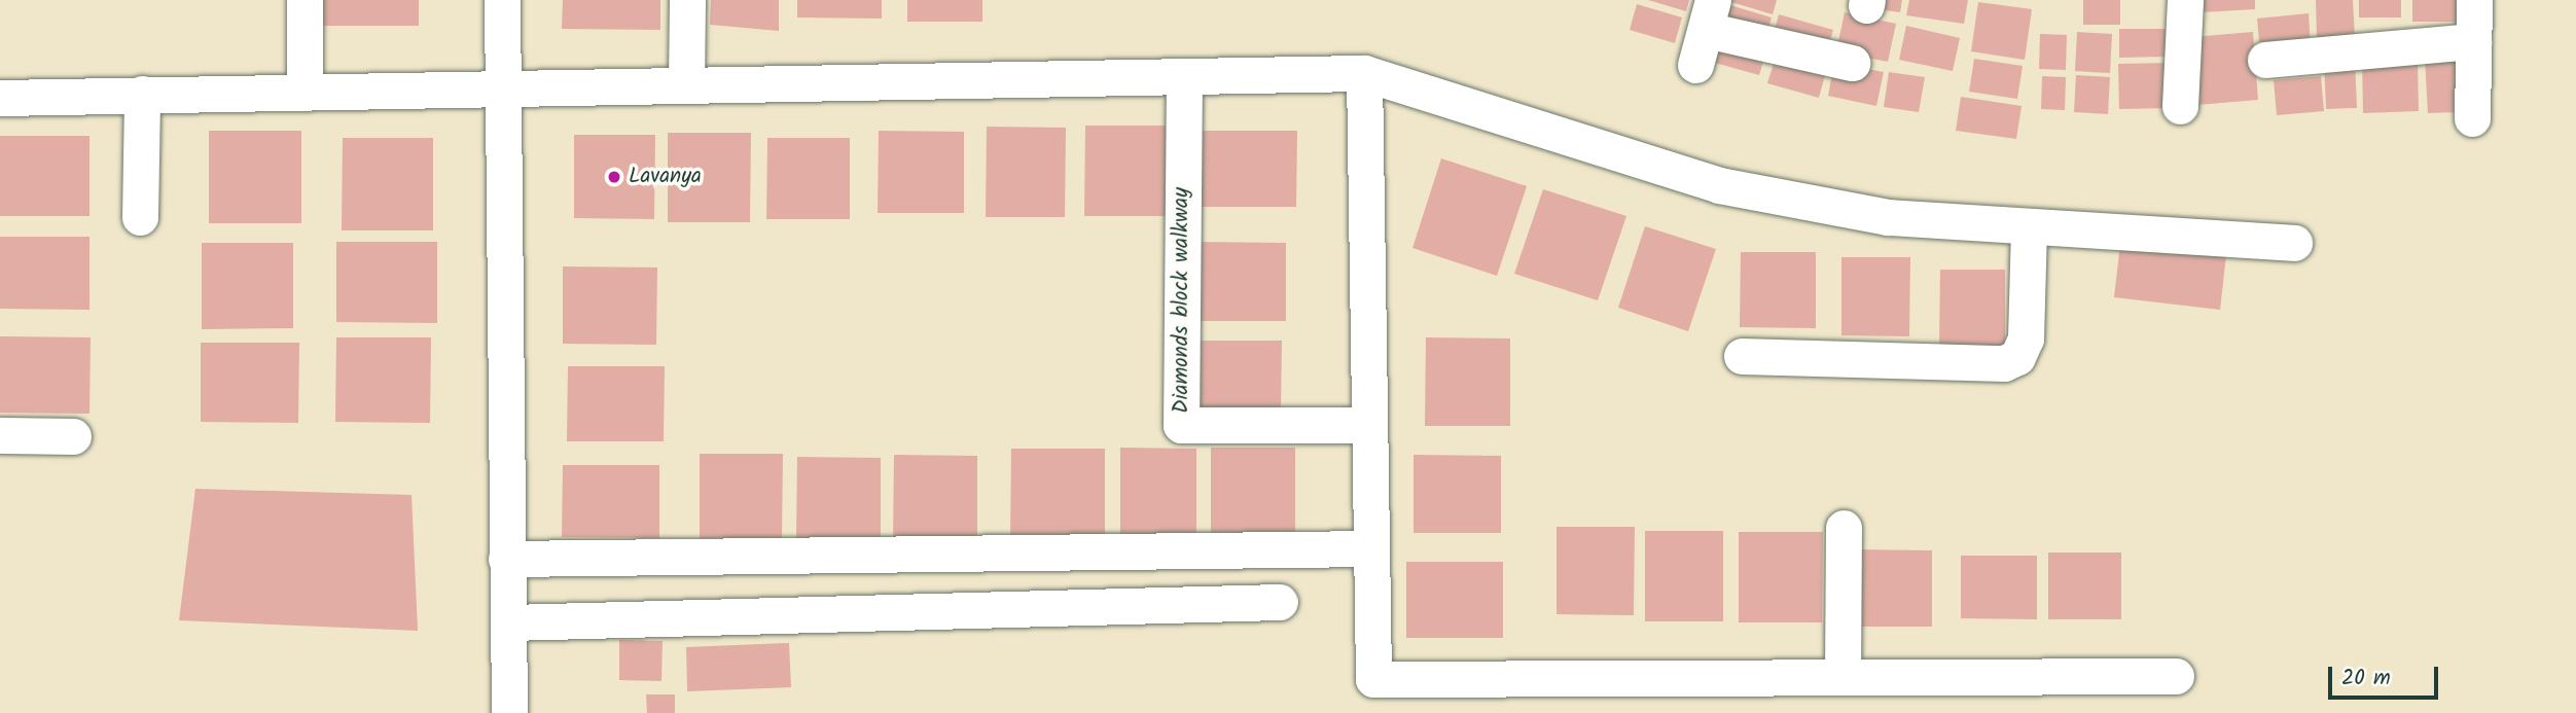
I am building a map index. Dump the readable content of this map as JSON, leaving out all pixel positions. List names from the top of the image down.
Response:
{
  "streets": {
    "street": ["Diamonds block walkway"]
  },
  "places": ["Lavanya"],
  "scale_bar": "20 m"
}
